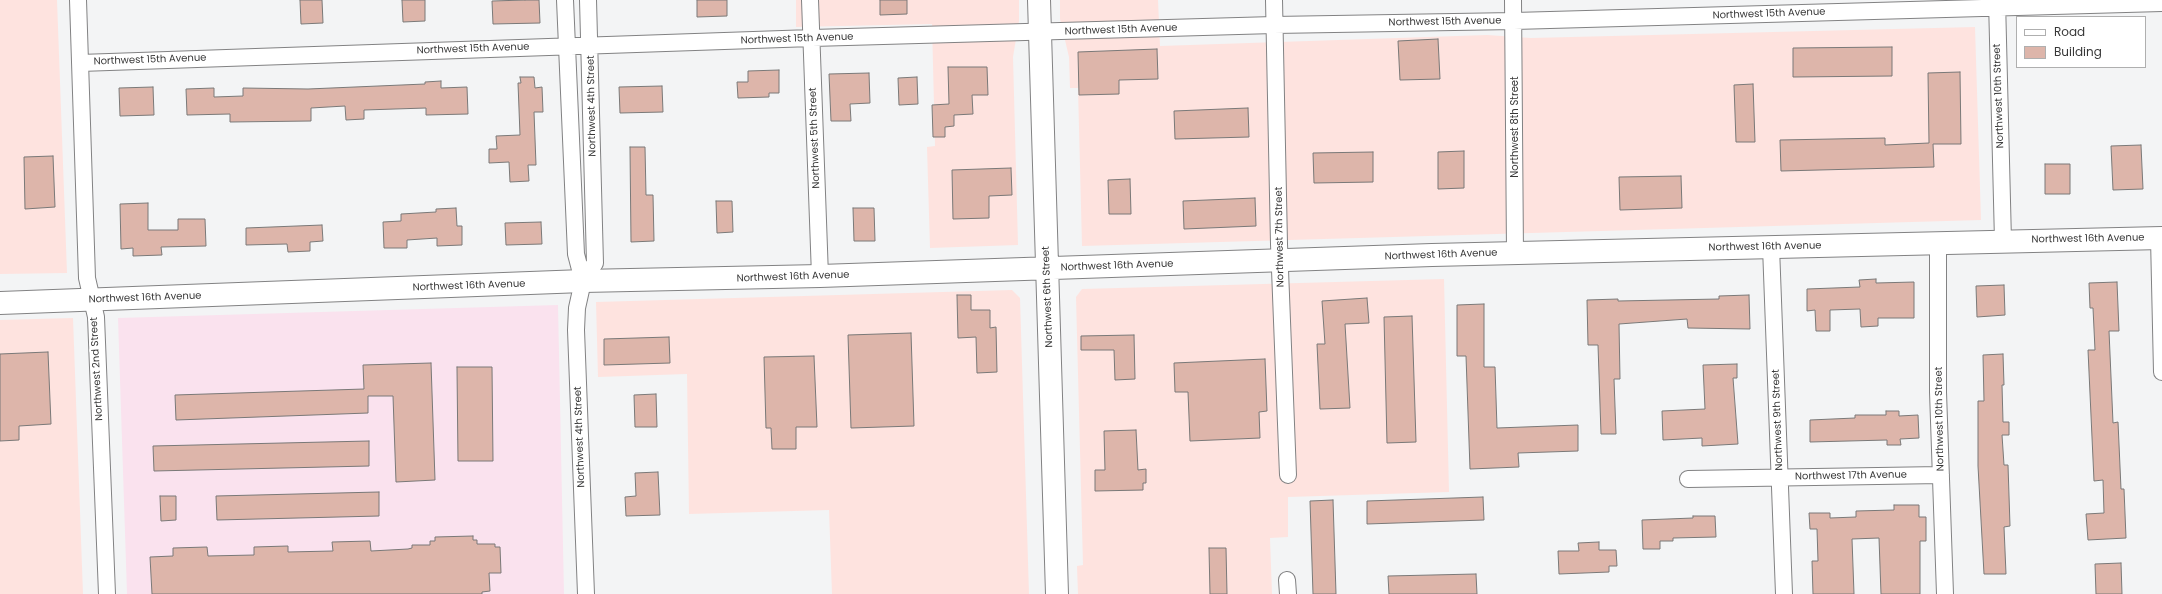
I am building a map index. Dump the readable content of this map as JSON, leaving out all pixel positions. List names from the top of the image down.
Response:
{
  "streets": {
    "street": [
      "Northwest 15th Avenue",
      "Northwest 10th Street",
      "Northwest 4th Street",
      "Northwest 8th Street",
      "Northwest 5th Street",
      "Northwest 7th Street",
      "Northwest 16th Avenue",
      "Northwest 6th Street",
      "Northwest 2nd Street",
      "Northwest 9th Street",
      "Northwest 17th Avenue"
    ]
  },
  "crossings": [
    ["Northwest 15th Avenue", "Northwest 10th Street"],
    ["Northwest 15th Avenue", "Northwest 4th Street"],
    ["Northwest 15th Avenue", "Northwest 8th Street"],
    ["Northwest 15th Avenue", "Northwest 5th Street"],
    ["Northwest 15th Avenue", "Northwest 7th Street"],
    ["Northwest 15th Avenue", "Northwest 6th Street"],
    ["Northwest 15th Avenue", "Northwest 2nd Street"],
    ["Northwest 10th Street", "Northwest 16th Avenue"],
    ["Northwest 10th Street", "Northwest 17th Avenue"],
    ["Northwest 4th Street", "Northwest 16th Avenue"],
    ["Northwest 8th Street", "Northwest 16th Avenue"],
    ["Northwest 5th Street", "Northwest 16th Avenue"],
    ["Northwest 7th Street", "Northwest 16th Avenue"],
    ["Northwest 16th Avenue", "Northwest 6th Street"],
    ["Northwest 16th Avenue", "Northwest 2nd Street"],
    ["Northwest 16th Avenue", "Northwest 9th Street"],
    ["Northwest 9th Street", "Northwest 17th Avenue"]
  ],
  "legend": ["Road", "Building"]
}
